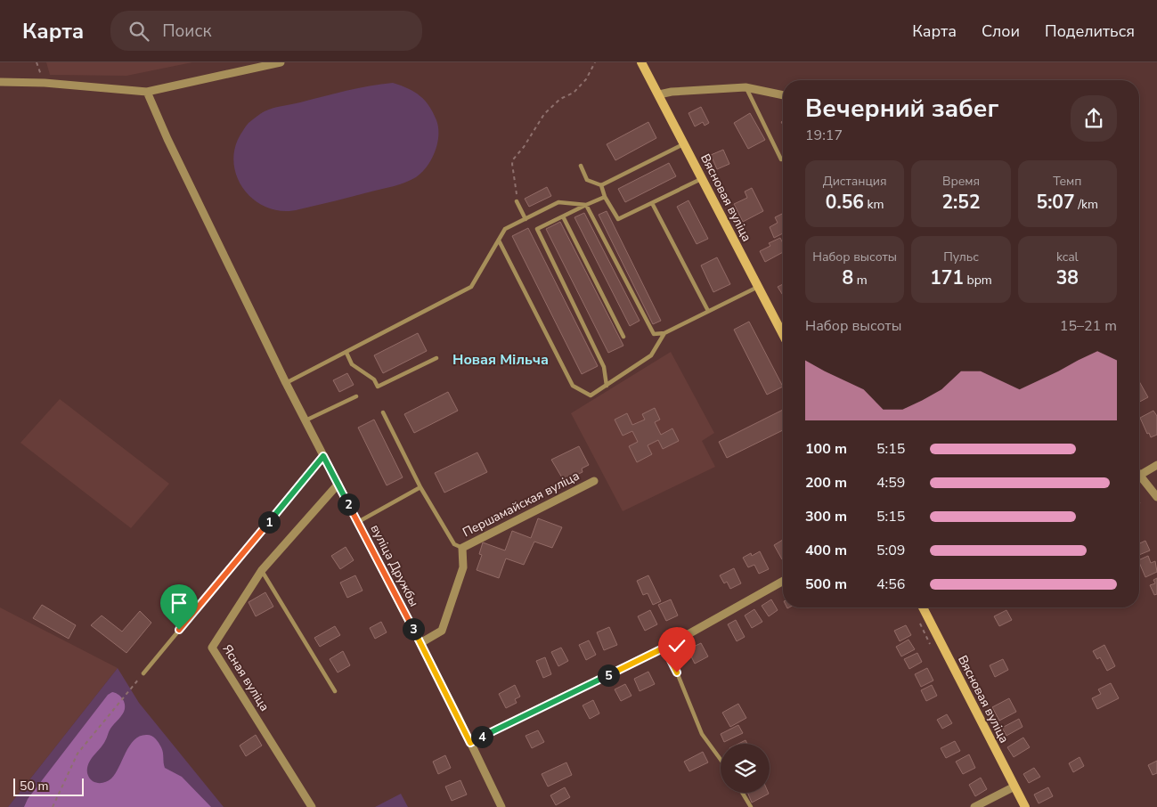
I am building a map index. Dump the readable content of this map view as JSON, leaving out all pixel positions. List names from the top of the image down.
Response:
{
  "streets": {
    "street": [
      "Вясновая вуліца",
      "Першамайская вуліца",
      "вуліца Дружбы",
      "Ясная вуліца"
    ]
  },
  "crossings": [
    ["Першамайская вуліца", "вуліца Дружбы"],
    ["вуліца Дружбы", "Ясная вуліца"]
  ],
  "districts": ["Новая Мільча"],
  "scale_bar": "50 m",
  "page": {
    "header": "Карта",
    "search": "Поиск",
    "nav": ["Карта", "Слои", "Поделиться"],
    "heading": ["Вечерний забег", "19:17"],
    "stats": [
      ["Дистанция", "0.56 km"],
      ["Время", "2:52"],
      ["Темп", "5:07 /km"],
      ["Набор высоты", "8 m"],
      ["Пульс", "171 bpm"],
      ["kcal", "38"]
    ],
    "chart": ["Набор высоты", "15–21 m"],
    "list": [
      {
        "name": "100 m",
        "note": "5:15"
      },
      {
        "name": "200 m",
        "note": "4:59"
      },
      {
        "name": "300 m",
        "note": "5:15"
      },
      {
        "name": "400 m",
        "note": "5:09"
      },
      {
        "name": "500 m",
        "note": "4:56"
      }
    ],
    "pins": [
      "2",
      "1",
      "3",
      "5",
      "4"
    ],
    "scale": "50 m"
  }
}
